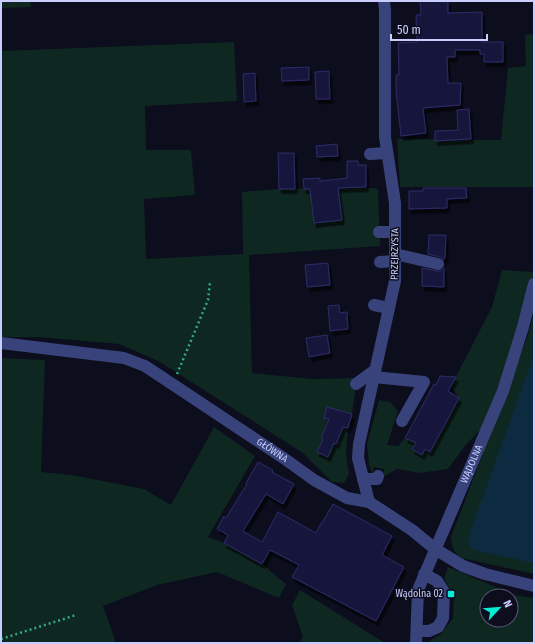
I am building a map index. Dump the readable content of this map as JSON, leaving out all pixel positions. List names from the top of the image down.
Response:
{
  "streets": {
    "street": ["PRZEJRZYSTA", "GŁÓWNA", "WĄDOLNA"]
  },
  "crossings": [
    ["PRZEJRZYSTA", "GŁÓWNA"],
    ["GŁÓWNA", "WĄDOLNA"]
  ],
  "places": {
    "transit": ["Wądolna 02"]
  },
  "scale_bar": "50 m",
  "north": "top right"
}
